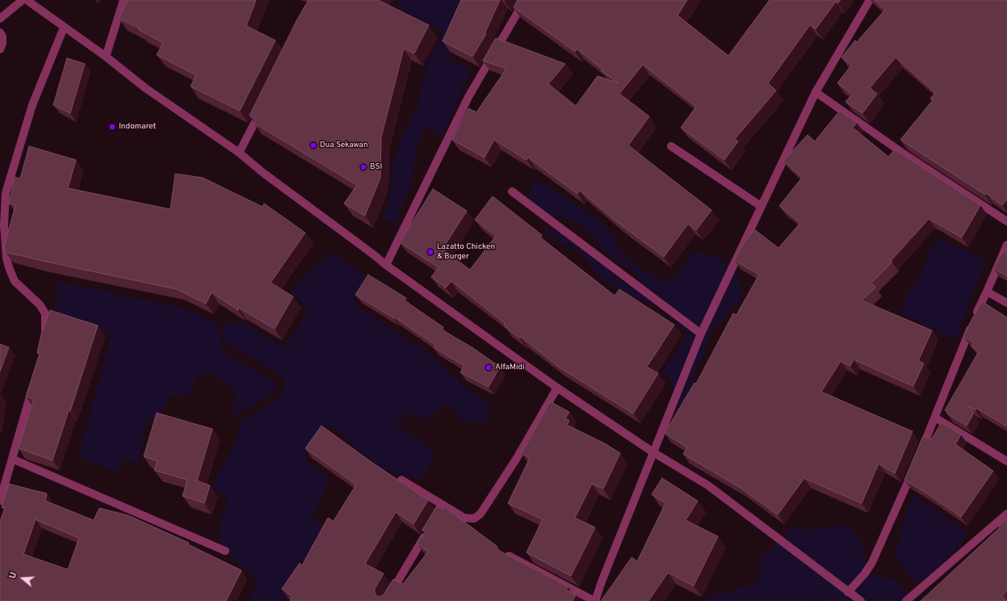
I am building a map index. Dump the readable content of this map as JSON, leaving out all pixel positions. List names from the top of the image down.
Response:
{
  "places": [
    "Indomaret",
    "Dua Sekawan",
    "BSI",
    "Lazatto Chicken & Burger",
    "AlfaMidi"
  ],
  "north": "left"
}
